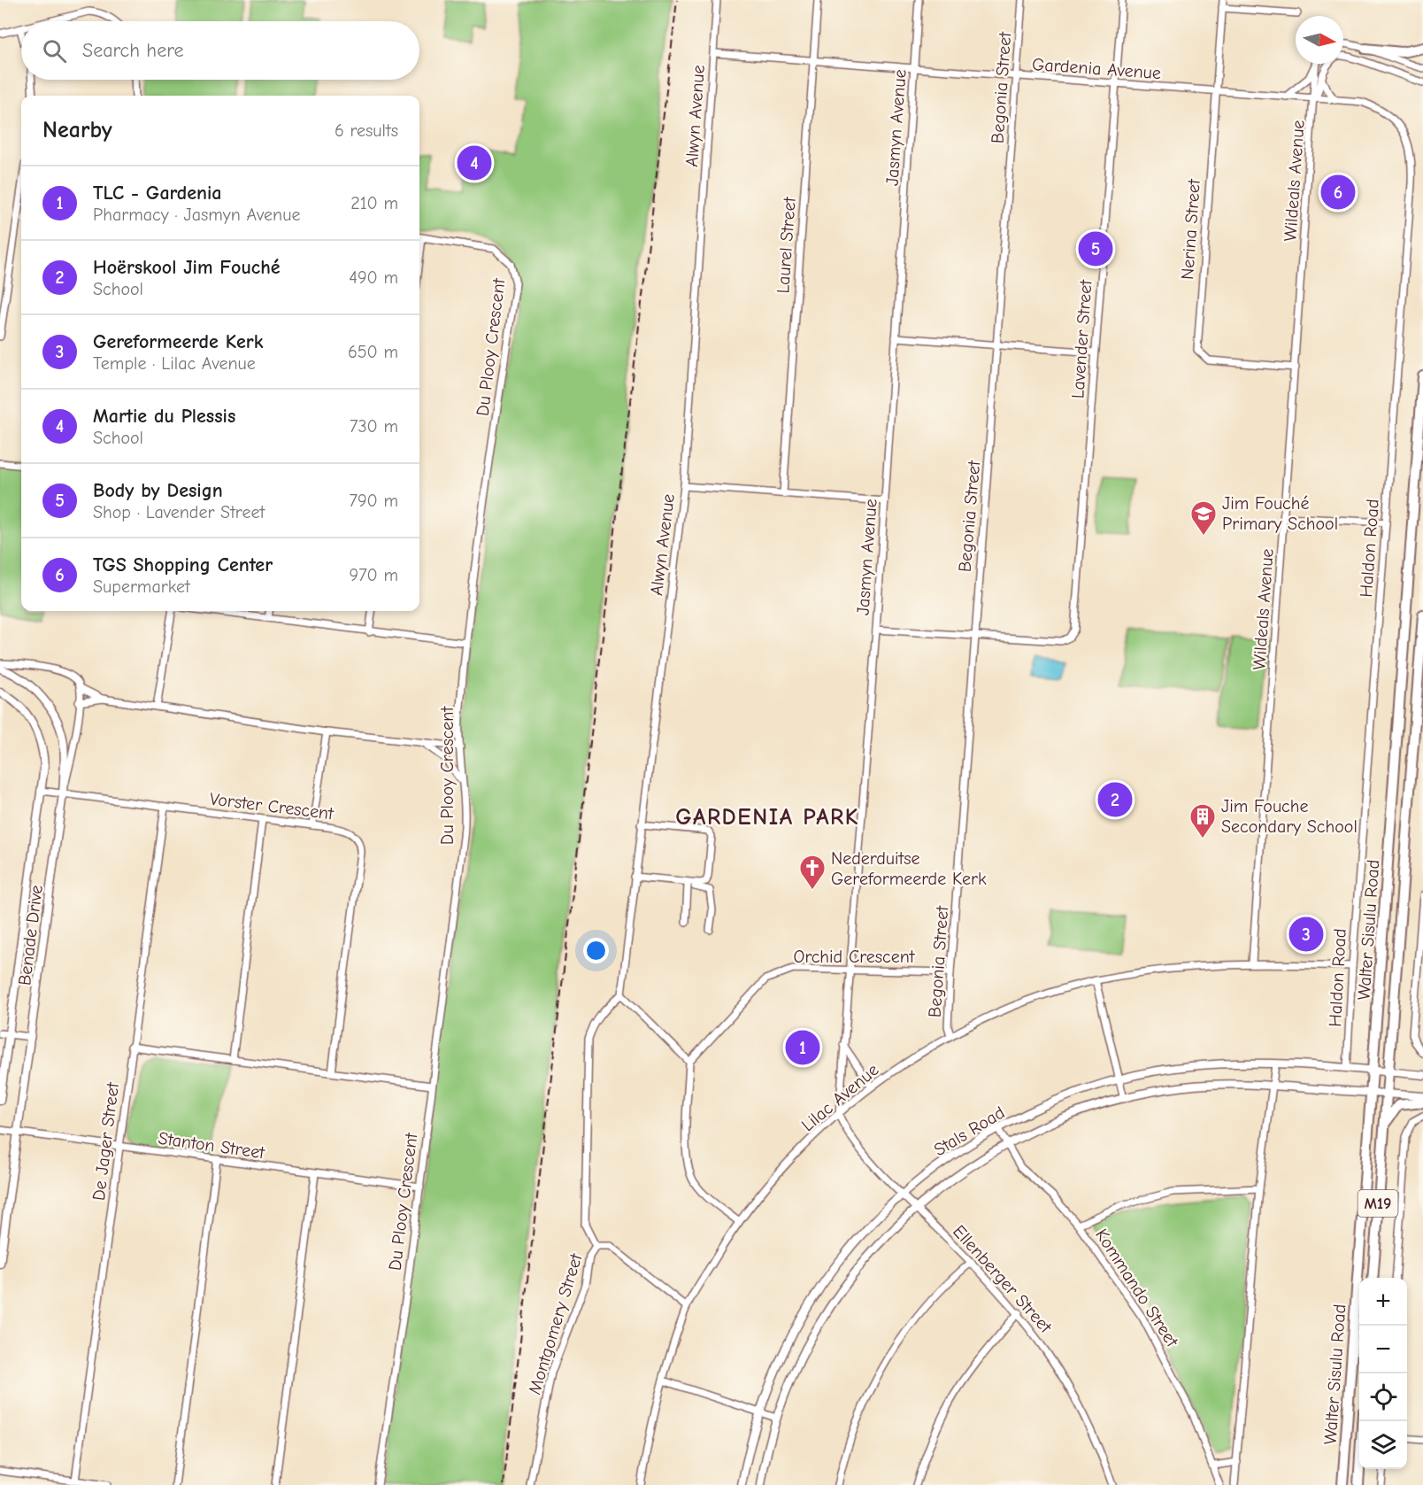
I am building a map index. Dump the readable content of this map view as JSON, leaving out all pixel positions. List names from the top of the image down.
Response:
{
  "streets": {
    "highway": ["Walter Sisulu Road", "M19"],
    "street": [
      "Gardenia Avenue",
      "Begonia Street",
      "Alwyn Avenue",
      "Jasmyn Avenue",
      "Wildeals Avenue",
      "Nerina Street",
      "Laurel Street",
      "Lavender Street",
      "Du Plooy Crescent",
      "Haldon Road",
      "Vorster Crescent",
      "Benade Drive",
      "Orchid Crescent",
      "Lilac Avenue",
      "Stals Road",
      "De Jager Street",
      "Stanton Street",
      "Ellenberger Street",
      "Kommando Street",
      "Montgomery Street"
    ]
  },
  "crossings": [
    ["Gardenia Avenue", "Begonia Street"],
    ["Gardenia Avenue", "Alwyn Avenue"],
    ["Gardenia Avenue", "Jasmyn Avenue"],
    ["Gardenia Avenue", "Wildeals Avenue"],
    ["Gardenia Avenue", "Nerina Street"],
    ["Gardenia Avenue", "Laurel Street"],
    ["Gardenia Avenue", "Lavender Street"],
    ["Gardenia Avenue", "Haldon Road"],
    ["Begonia Street", "Lavender Street"],
    ["Begonia Street", "Orchid Crescent"],
    ["Begonia Street", "Lilac Avenue"],
    ["Alwyn Avenue", "Montgomery Street"],
    ["Jasmyn Avenue", "Orchid Crescent"],
    ["Jasmyn Avenue", "Lilac Avenue"],
    ["Jasmyn Avenue", "Ellenberger Street"],
    ["Wildeals Avenue", "Nerina Street"],
    ["Wildeals Avenue", "Haldon Road"],
    ["Wildeals Avenue", "Lilac Avenue"],
    ["Du Plooy Crescent", "Stanton Street"],
    ["Haldon Road", "Lilac Avenue"],
    ["Haldon Road", "Stals Road"],
    ["Vorster Crescent", "Benade Drive"],
    ["Vorster Crescent", "De Jager Street"],
    ["Walter Sisulu Road", "Stals Road"],
    ["Benade Drive", "Stanton Street"],
    ["Lilac Avenue", "Ellenberger Street"],
    ["Stals Road", "Ellenberger Street"],
    ["Stals Road", "Kommando Street"],
    ["De Jager Street", "Stanton Street"]
  ],
  "districts": ["GARDENIA PARK"],
  "places": {
    "school or university": ["Jim Fouché Primary School"],
    "building": ["Jim Fouche Secondary School"],
    "church": ["Nederduitse Gereformeerde Kerk"]
  },
  "north": "right",
  "page": {
    "search": "Search here",
    "heading": ["Nearby", "6 results"],
    "pins": [
      "4",
      "6",
      "5",
      "2",
      "3",
      "1"
    ],
    "list": [
      {
        "mark": "1",
        "name": "TLC - Gardenia",
        "note": "Pharmacy · Jasmyn Avenue",
        "value": "210 m"
      },
      {
        "mark": "2",
        "name": "Hoërskool Jim Fouché",
        "note": "School",
        "value": "490 m"
      },
      {
        "mark": "3",
        "name": "Gereformeerde Kerk",
        "note": "Temple · Lilac Avenue",
        "value": "650 m"
      },
      {
        "mark": "4",
        "name": "Martie du Plessis",
        "note": "School",
        "value": "730 m"
      },
      {
        "mark": "5",
        "name": "Body by Design",
        "note": "Shop · Lavender Street",
        "value": "790 m"
      },
      {
        "mark": "6",
        "name": "TGS Shopping Center",
        "note": "Supermarket",
        "value": "970 m"
      }
    ],
    "map_buttons": ["+", "−"]
  }
}
